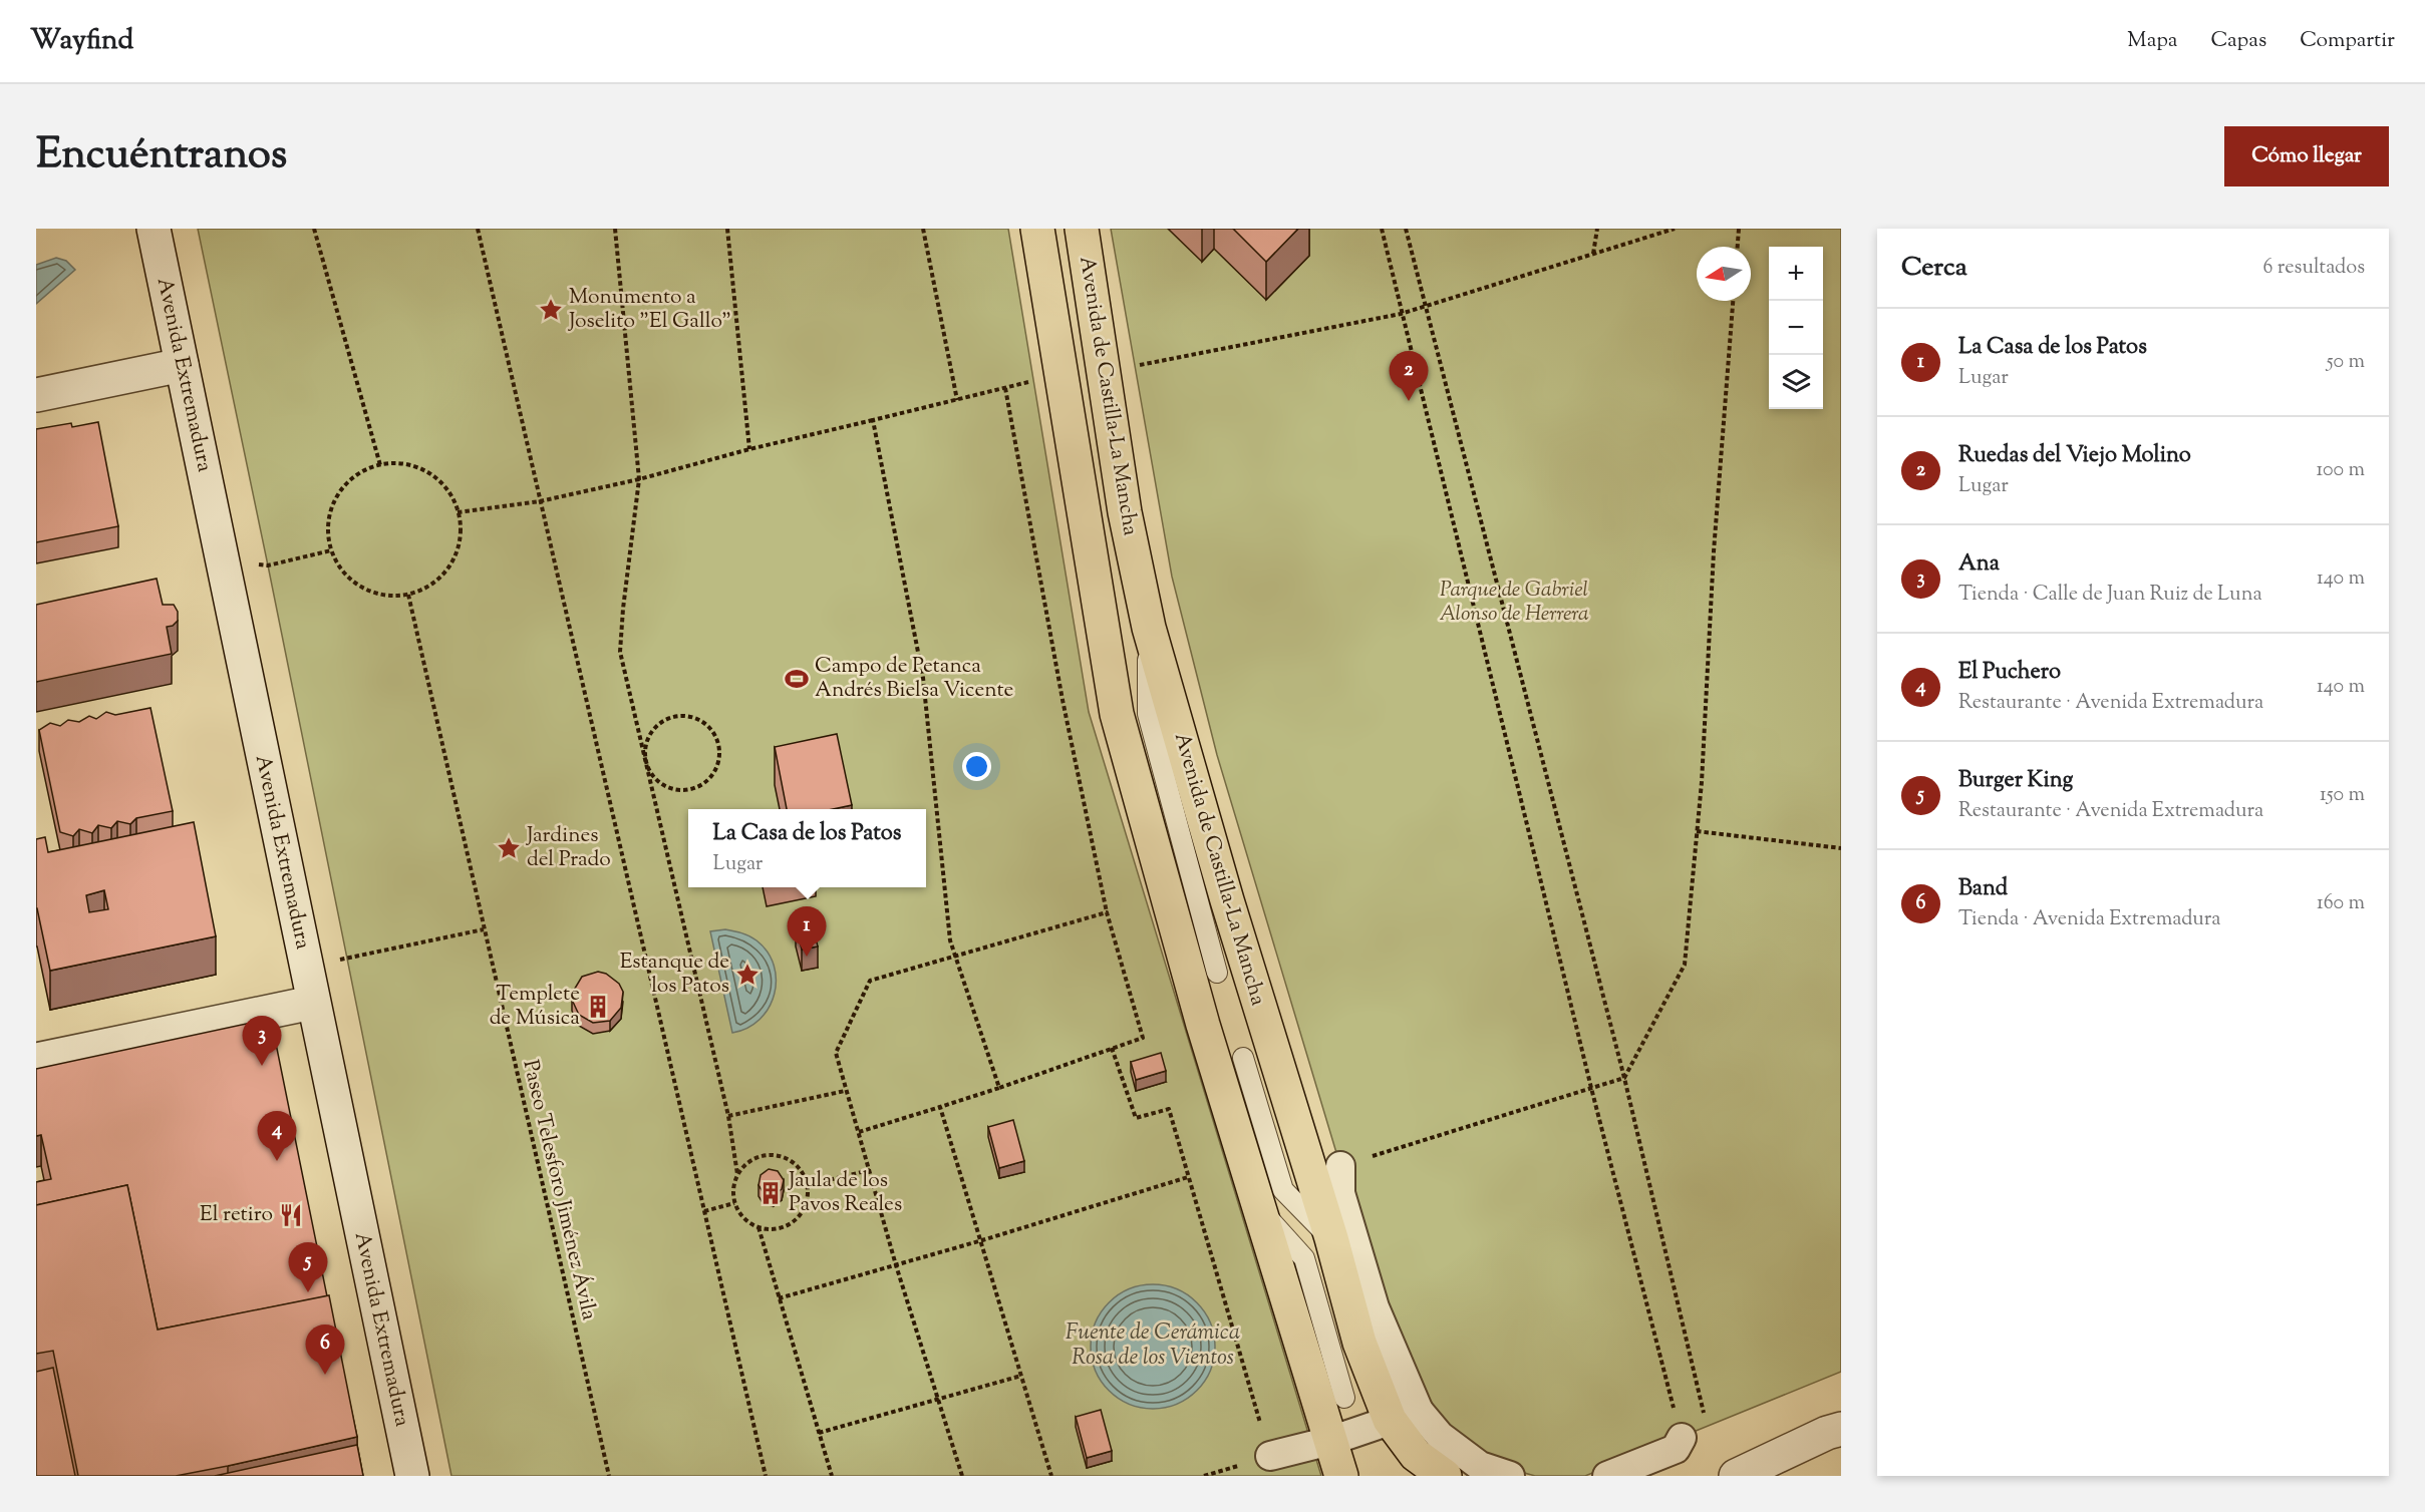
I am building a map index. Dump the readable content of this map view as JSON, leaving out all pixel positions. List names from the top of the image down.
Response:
{
  "streets": {
    "main road": ["Avenida Extremadura", "Avenida de Castilla-La Mancha"],
    "path": ["Paseo Telesforo Jiménez Ávila"]
  },
  "water": ["Fuente de Cerámica Rosa de los Vientos"],
  "parks": ["Parque de Gabriel Alonso de Herrera"],
  "places": {
    "place": ["Monumento a Joselito \"El Gallo\"", "Jardines del Prado", "Estanque de los Patos"],
    "sports": ["Campo de Petanca Andrés Bielsa Vicente"],
    "building": ["Templete de Música", "Jaula de los Pavos Reales"],
    "restaurant": ["El retiro"]
  },
  "north": "left",
  "page": {
    "header": "Wayfind",
    "nav": ["Mapa", "Capas", "Compartir"],
    "title": "Encuéntranos",
    "buttons": "Cómo llegar",
    "heading": ["Cerca", "6 resultados"],
    "map_buttons": ["+", "−"],
    "list": [
      {
        "mark": "1",
        "name": "La Casa de los Patos",
        "note": "Lugar",
        "value": "50 m"
      },
      {
        "mark": "2",
        "name": "Ruedas del Viejo Molino",
        "note": "Lugar",
        "value": "100 m"
      },
      {
        "mark": "3",
        "name": "Ana",
        "note": "Tienda · Calle de Juan Ruiz de Luna",
        "value": "140 m"
      },
      {
        "mark": "4",
        "name": "El Puchero",
        "note": "Restaurante · Avenida Extremadura",
        "value": "140 m"
      },
      {
        "mark": "5",
        "name": "Burger King",
        "note": "Restaurante · Avenida Extremadura",
        "value": "150 m"
      },
      {
        "mark": "6",
        "name": "Band",
        "note": "Tienda · Avenida Extremadura",
        "value": "160 m"
      }
    ],
    "pins": [
      "2",
      "1",
      "3",
      "4",
      "5",
      "6"
    ],
    "popup": ["La Casa de los Patos", "Lugar"]
  }
}
